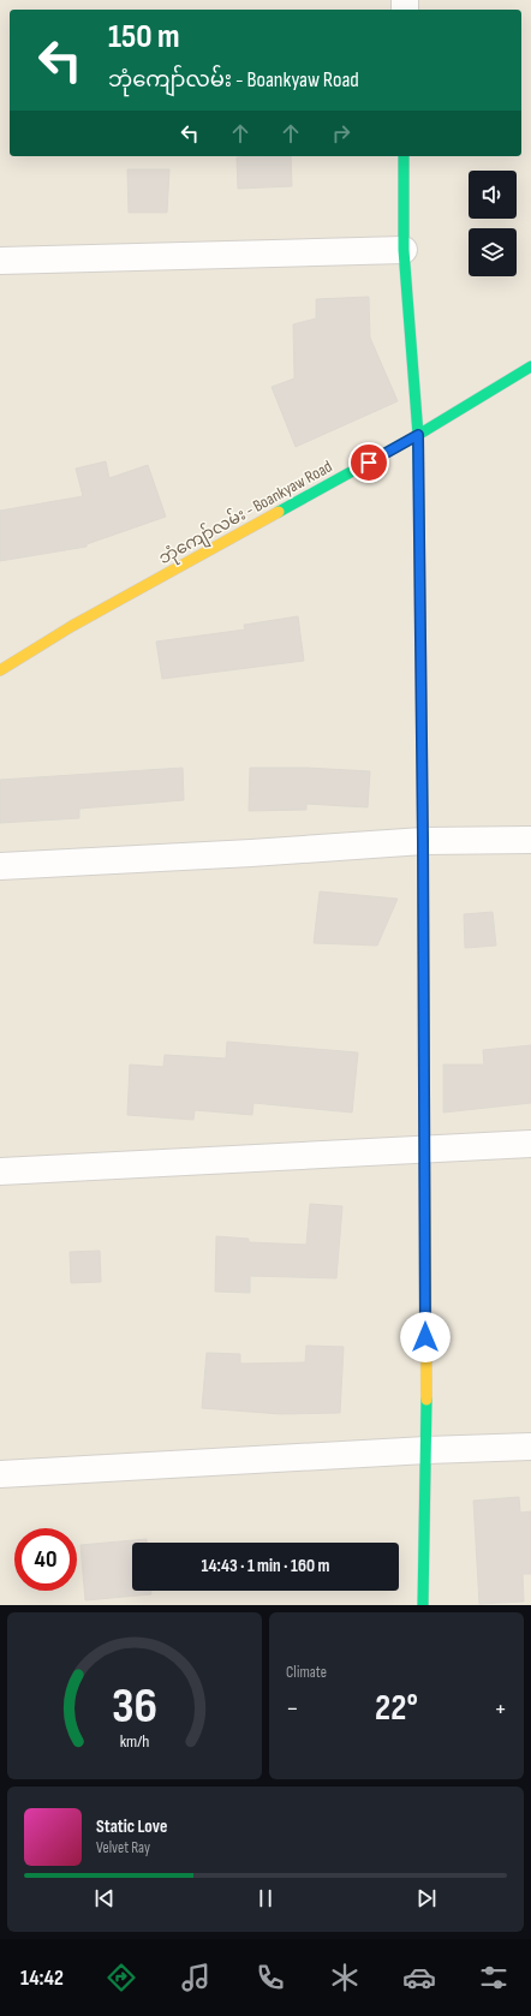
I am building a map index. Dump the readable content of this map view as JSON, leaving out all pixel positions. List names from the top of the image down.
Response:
{
  "streets": {
    "street": ["ဘုံကျော်လမ်း - Boankyaw Road"]
  },
  "page": {
    "turn": ["150 m", "ဘုံကျော်လမ်း - Boankyaw Road"],
    "limit": "40",
    "trip": "14:43 · 1 min · 160 m",
    "tile": "Climate",
    "heat": ["−", "22°", "+"],
    "song": ["Static Love", "Velvet Ray"],
    "tabs": "14:42",
    "gauge": ["36", "km/h"]
  }
}
